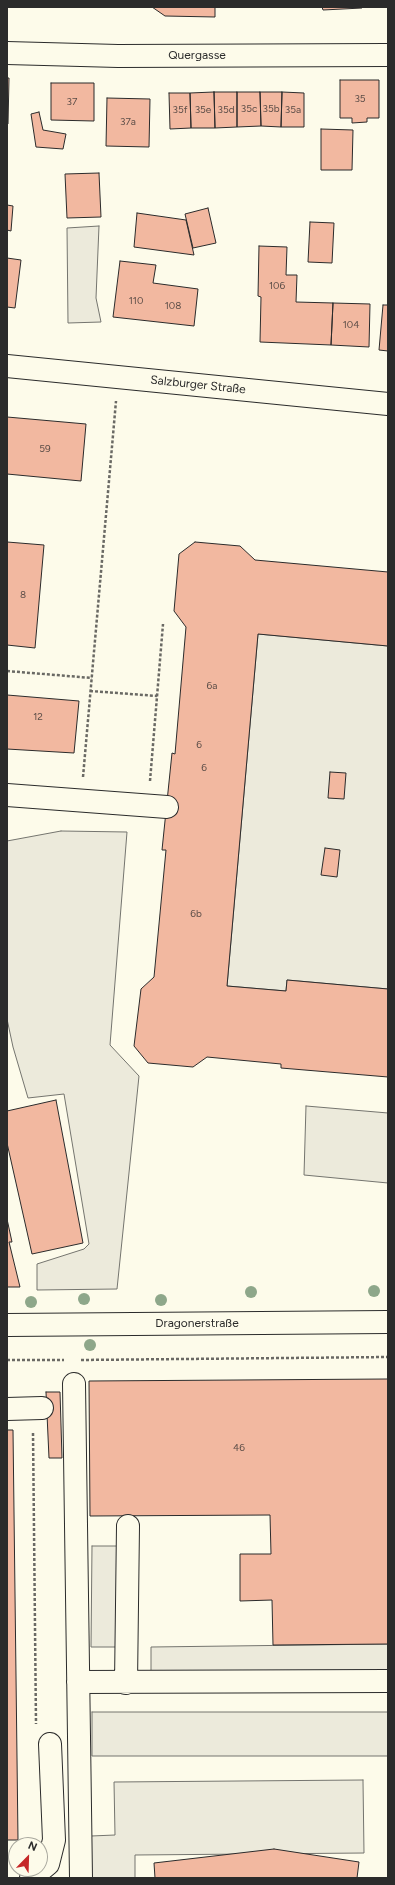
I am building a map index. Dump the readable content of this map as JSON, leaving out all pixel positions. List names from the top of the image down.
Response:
{
  "streets": {
    "main road": ["Quergasse", "Salzburger Straße", "Dragonerstraße"]
  },
  "house_numbers": [
    "35",
    "37",
    "35c",
    "35b",
    "35f",
    "35e",
    "35d",
    "35a",
    "37a",
    "106",
    "110",
    "108",
    "104",
    "59",
    "8",
    "6a",
    "12",
    "6",
    "6",
    "6b",
    "46"
  ],
  "north": "top right"
}
